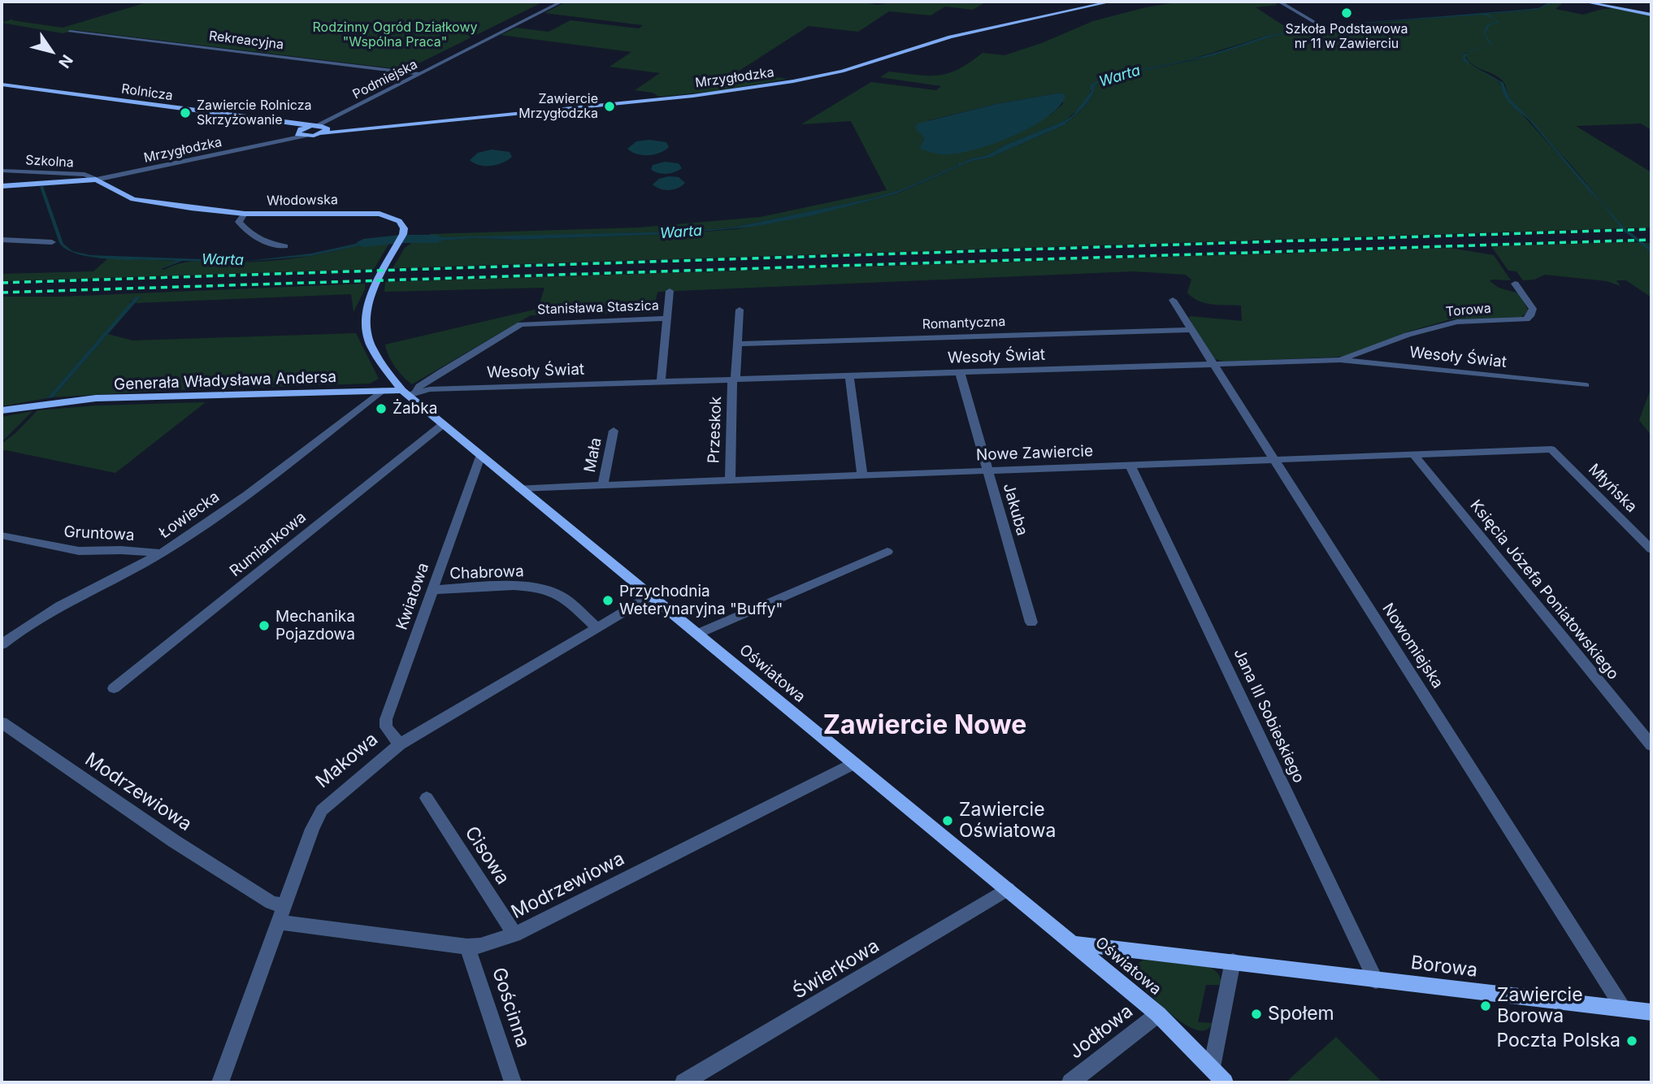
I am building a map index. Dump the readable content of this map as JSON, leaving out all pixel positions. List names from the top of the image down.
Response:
{
  "streets": {
    "street": [
      "Rekreacyjna",
      "Mrzygłodzka",
      "Podmiejska",
      "Rolnicza",
      "Szkolna",
      "Włodowska",
      "Stanisława Staszica",
      "Torowa",
      "Romantyczna",
      "Wesoły Świat",
      "Generała Władysława Andersa",
      "Przeskok",
      "Nowe Zawiercie",
      "Mała",
      "Młyńska",
      "Jakuba",
      "Łowiecka",
      "Gruntowa",
      "Rumiankowa",
      "Chabrowa",
      "Księcia Józefa Poniatowskiego",
      "Kwiatowa",
      "Nowomiejska",
      "Oświatowa",
      "Jana III Sobieskiego",
      "Makowa",
      "Modrzewiowa",
      "Cisowa",
      "Borowa",
      "Świerkowa",
      "Gościnna",
      "Jodłowa"
    ]
  },
  "crossings": [
    ["Rekreacyjna", "Podmiejska"],
    ["Mrzygłodzka", "Podmiejska"],
    ["Mrzygłodzka", "Rolnicza"],
    ["Mrzygłodzka", "Szkolna"],
    ["Mrzygłodzka", "Włodowska"],
    ["Podmiejska", "Rolnicza"],
    ["Szkolna", "Włodowska"],
    ["Włodowska", "Oświatowa"],
    ["Stanisława Staszica", "Wesoły Świat"],
    ["Stanisława Staszica", "Generała Władysława Andersa"],
    ["Stanisława Staszica", "Oświatowa"],
    ["Torowa", "Wesoły Świat"],
    ["Romantyczna", "Przeskok"],
    ["Romantyczna", "Nowomiejska"],
    ["Wesoły Świat", "Generała Władysława Andersa"],
    ["Wesoły Świat", "Przeskok"],
    ["Wesoły Świat", "Jakuba"],
    ["Wesoły Świat", "Nowomiejska"],
    ["Wesoły Świat", "Oświatowa"],
    ["Generała Władysława Andersa", "Łowiecka"],
    ["Generała Władysława Andersa", "Oświatowa"],
    ["Przeskok", "Nowe Zawiercie"],
    ["Nowe Zawiercie", "Mała"],
    ["Nowe Zawiercie", "Młyńska"],
    ["Nowe Zawiercie", "Jakuba"],
    ["Nowe Zawiercie", "Księcia Józefa Poniatowskiego"],
    ["Nowe Zawiercie", "Nowomiejska"],
    ["Nowe Zawiercie", "Oświatowa"],
    ["Nowe Zawiercie", "Jana III Sobieskiego"],
    ["Łowiecka", "Gruntowa"],
    ["Rumiankowa", "Oświatowa"],
    ["Chabrowa", "Kwiatowa"],
    ["Chabrowa", "Makowa"],
    ["Kwiatowa", "Oświatowa"],
    ["Kwiatowa", "Makowa"],
    ["Nowomiejska", "Borowa"],
    ["Oświatowa", "Makowa"],
    ["Oświatowa", "Modrzewiowa"],
    ["Oświatowa", "Borowa"],
    ["Oświatowa", "Świerkowa"],
    ["Oświatowa", "Jodłowa"],
    ["Jana III Sobieskiego", "Borowa"],
    ["Makowa", "Modrzewiowa"],
    ["Modrzewiowa", "Cisowa"],
    ["Modrzewiowa", "Gościnna"]
  ],
  "districts": ["Zawiercie Nowe"],
  "water": ["Warta"],
  "parks": ["Rodzinny Ogród Działkowy \"Wspólna Praca\""],
  "places": [
    "Szkoła Podstawowa nr 11 w Zawierciu",
    "Zawiercie Mrzygłodzka",
    "Zawiercie Rolnicza Skrzyżowanie",
    "Żabka",
    "Przychodnia Weterynaryjna \"Buffy\"",
    "Mechanika Pojazdowa",
    "Zawiercie Oświatowa",
    "Zawiercie Borowa",
    "Społem",
    "Poczta Polska"
  ],
  "north": "bottom right"
}
